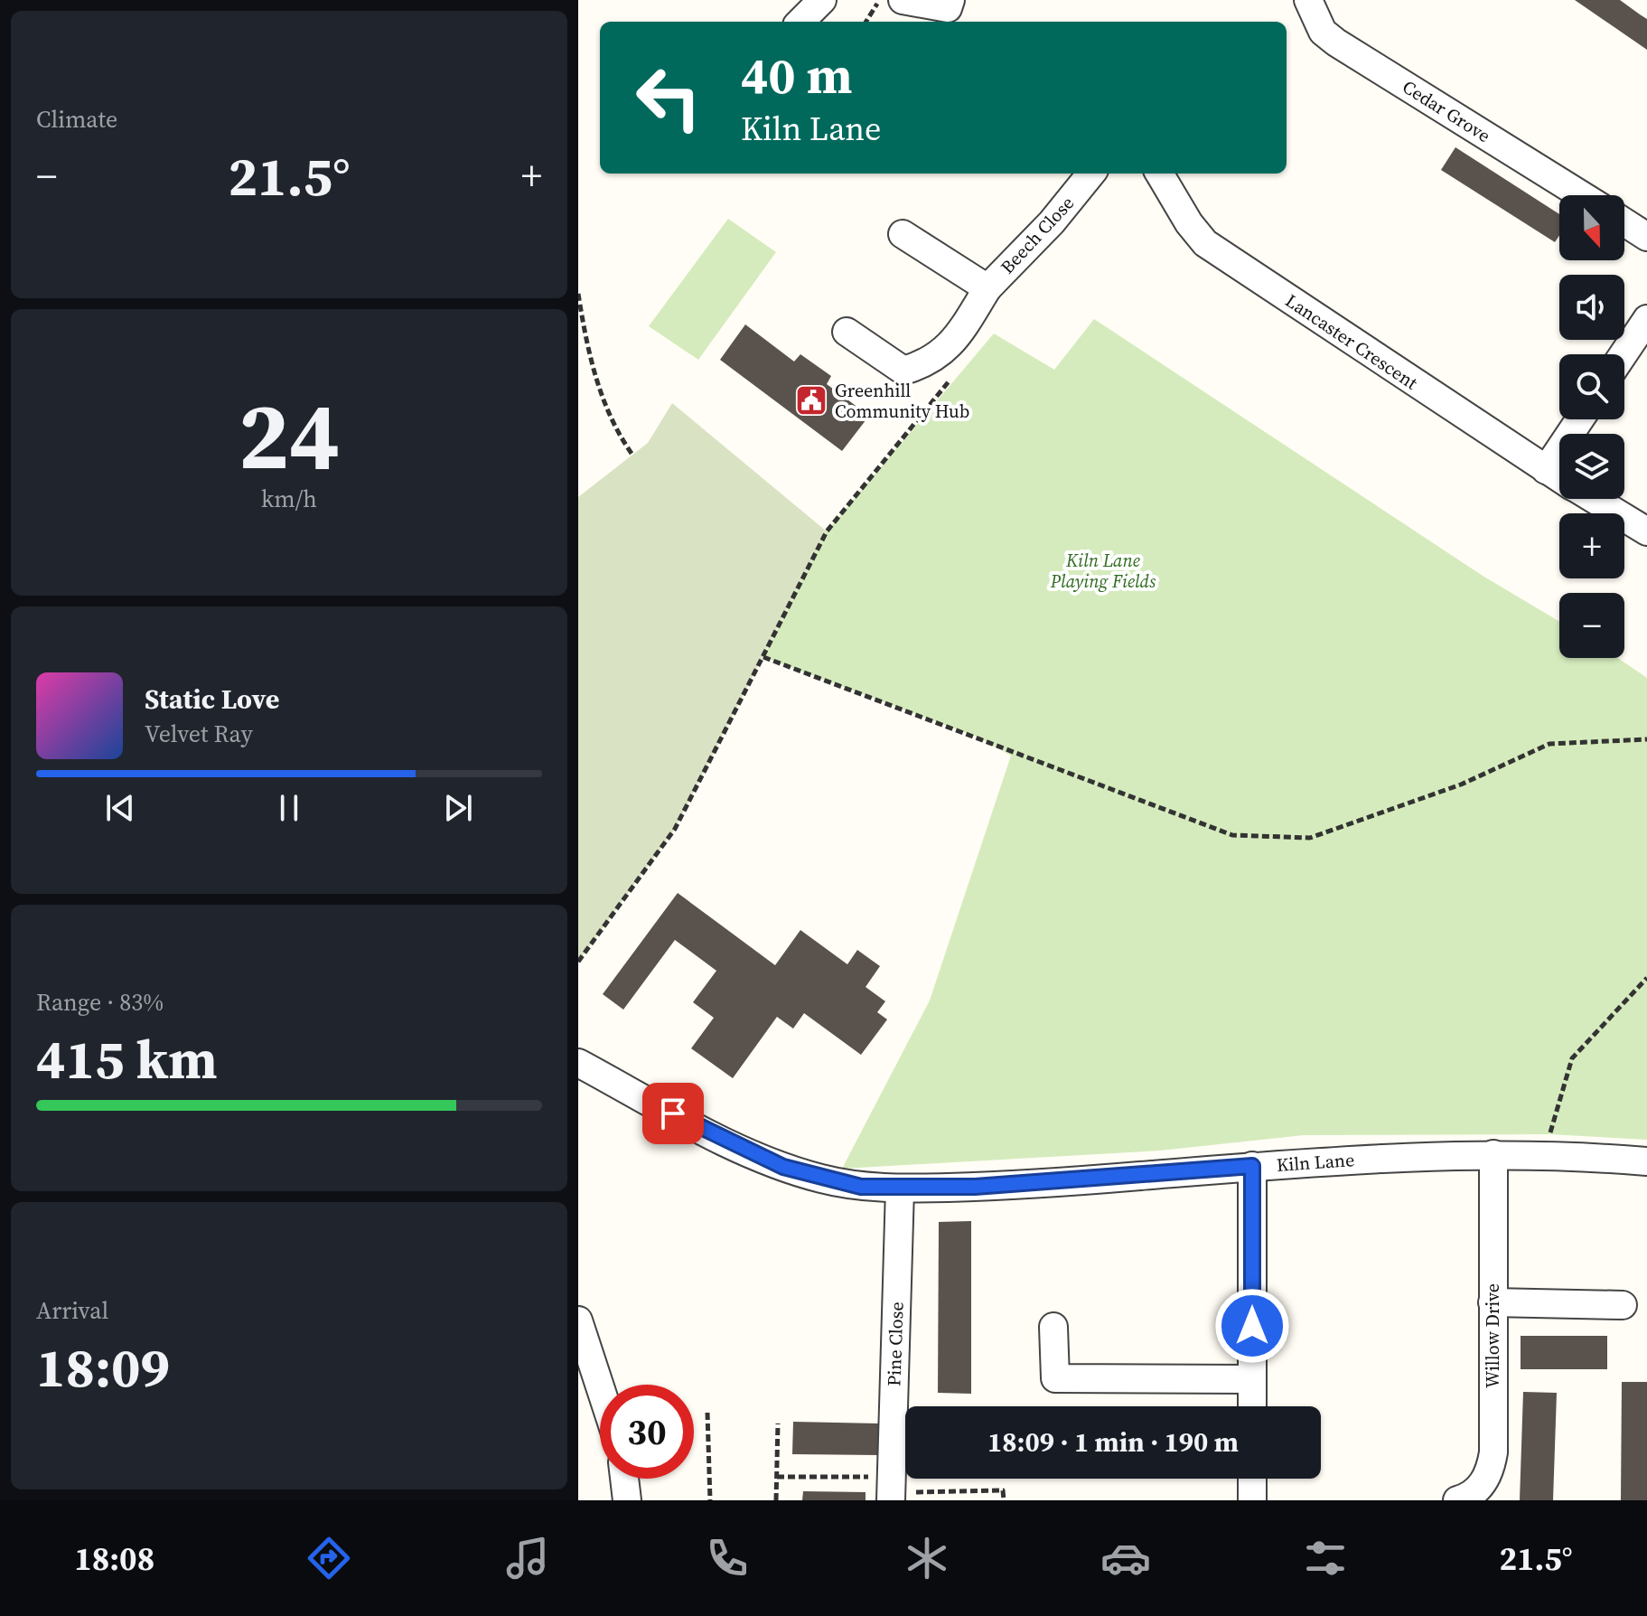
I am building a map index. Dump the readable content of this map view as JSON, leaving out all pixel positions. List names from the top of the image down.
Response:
{
  "streets": {
    "street": [
      "Cedar Grove",
      "Beech Close",
      "Lancaster Crescent",
      "Kiln Lane",
      "Willow Drive",
      "Pine Close"
    ]
  },
  "crossings": [
    ["Kiln Lane", "Willow Drive"],
    ["Kiln Lane", "Pine Close"]
  ],
  "parks": ["Kiln Lane Playing Fields"],
  "places": {
    "public building": ["Greenhill Community Hub"]
  },
  "north": "bottom",
  "page": {
    "tile": [
      "Climate",
      ["24", "km/h"],
      ["Range · 83%", "415 km"],
      ["Arrival", "18:09"]
    ],
    "turn": ["40 m", "Kiln Lane"],
    "heat": ["−", "21.5°", "+"],
    "map_buttons": ["+", "−"],
    "song": ["Static Love", "Velvet Ray"],
    "limit": "30",
    "trip": "18:09 · 1 min · 190 m",
    "tabs": ["18:08", "21.5°"]
  }
}
